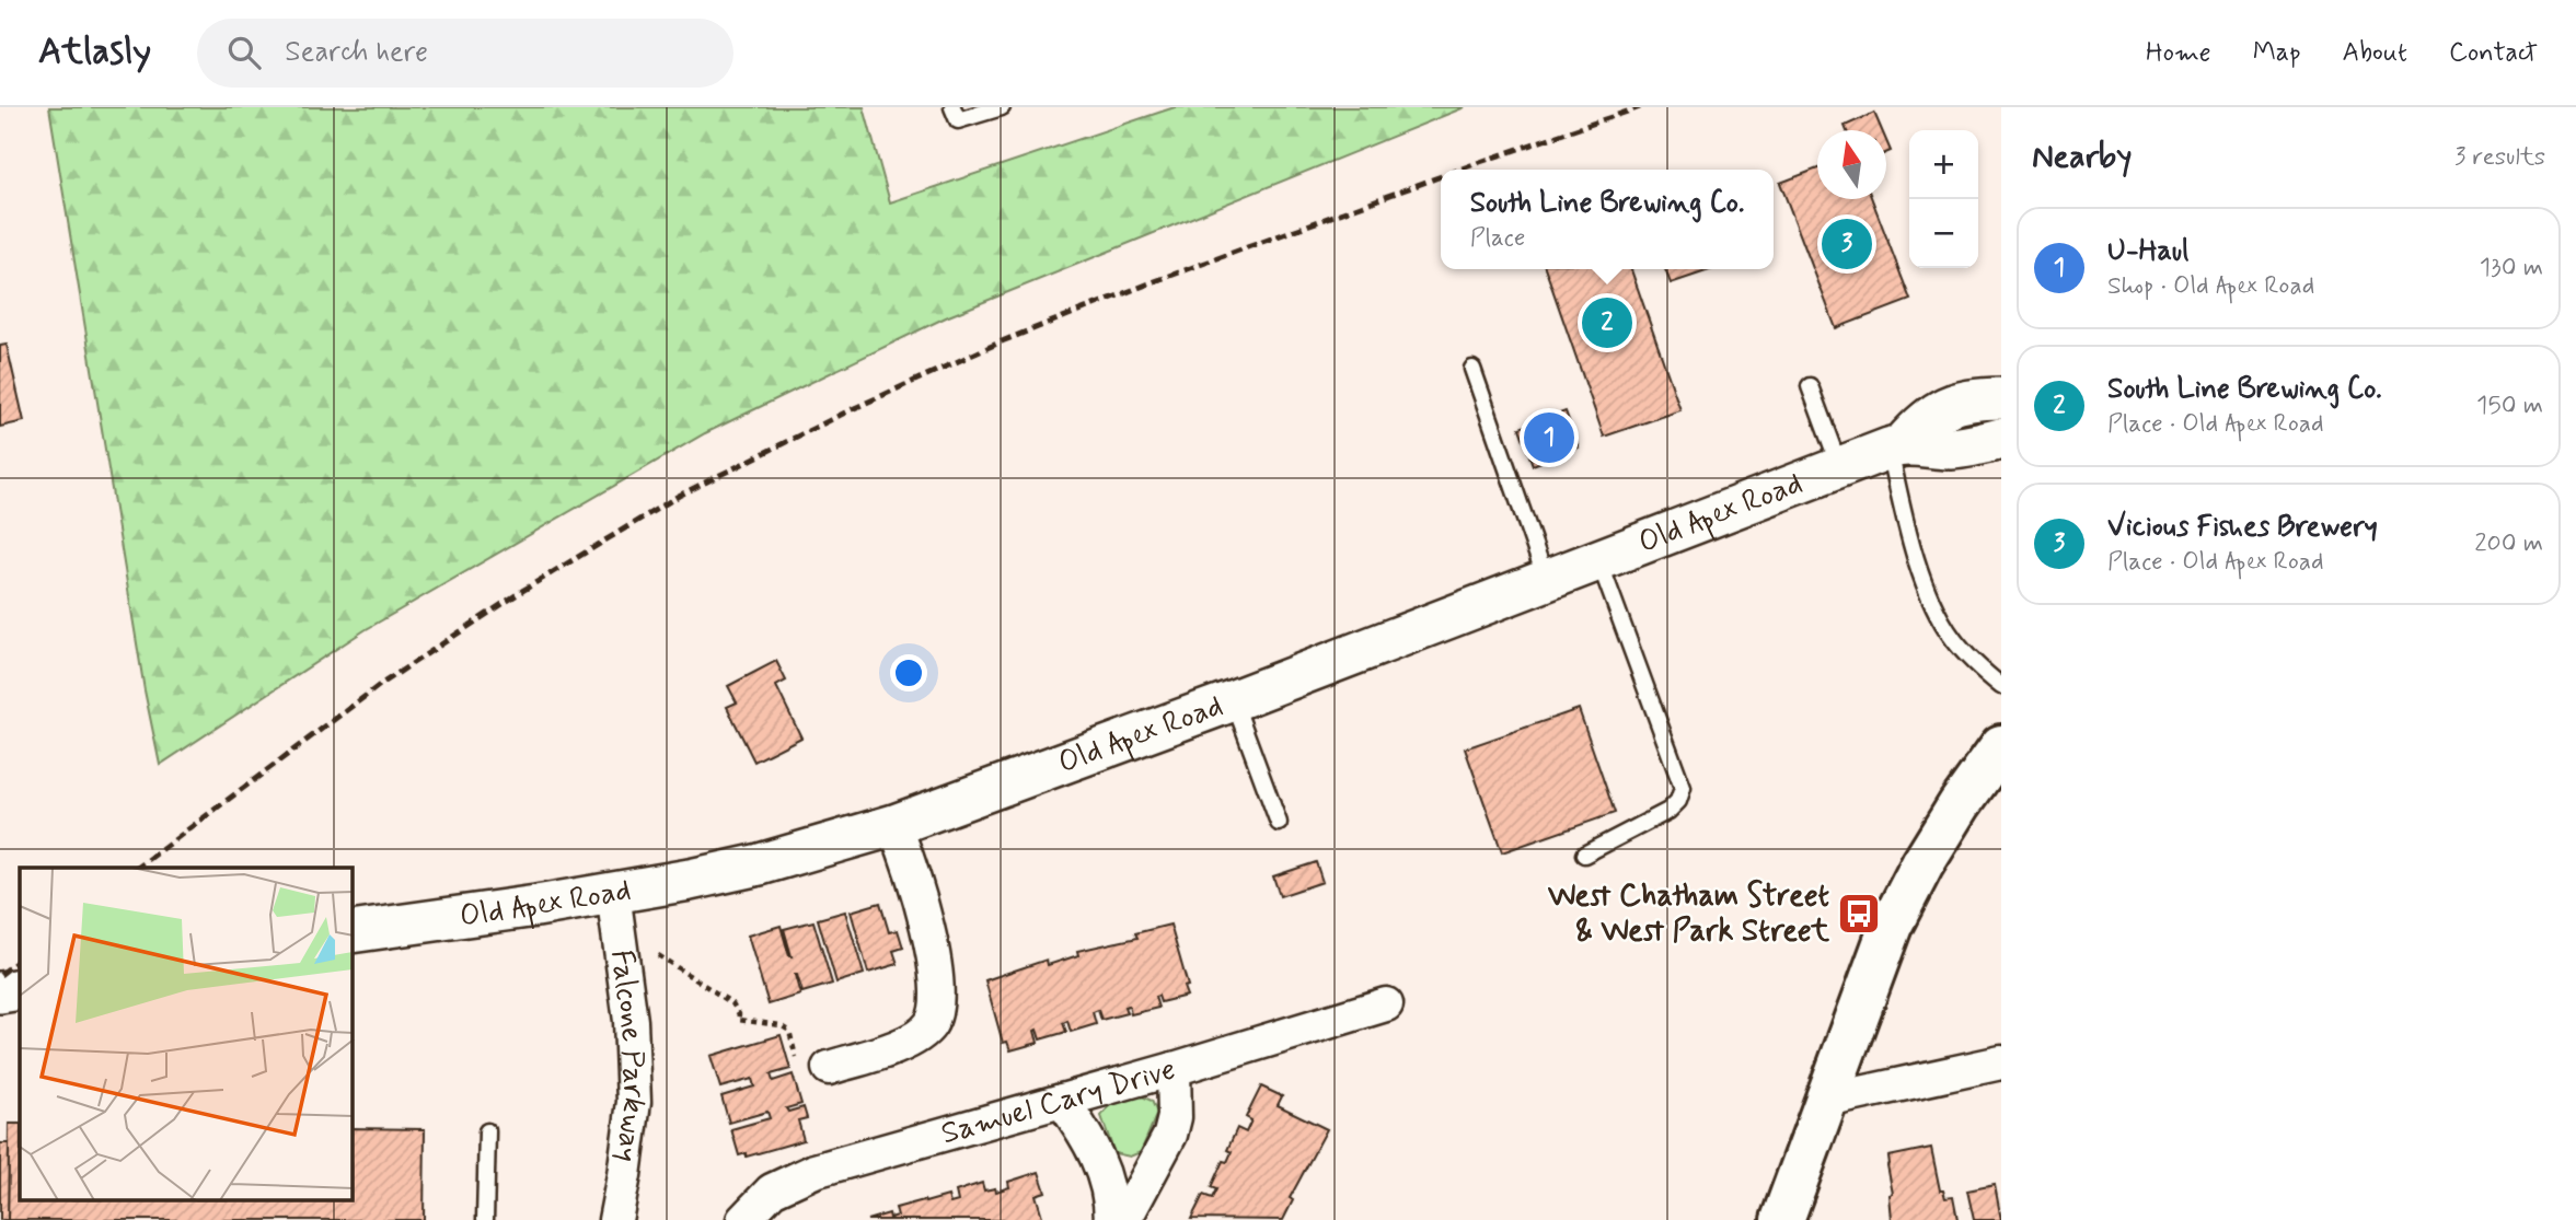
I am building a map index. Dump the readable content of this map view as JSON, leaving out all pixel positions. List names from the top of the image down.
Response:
{
  "streets": {
    "street": ["Old Apex Road", "Falcone Parkway", "Samuel Cary Drive"]
  },
  "crossings": [
    ["Old Apex Road", "Falcone Parkway"]
  ],
  "places": {
    "bus stop": ["West Chatham Street & West Park Street"]
  },
  "north": "top",
  "page": {
    "header": "Atlasly",
    "search": "Search here",
    "nav": [
      "Home",
      "Map",
      "About",
      "Contact"
    ],
    "heading": ["Nearby", "3 results"],
    "map_buttons": ["+", "−"],
    "popup": ["South Line Brewing Co.", "Place"],
    "list": [
      {
        "mark": "1",
        "name": "U-Haul",
        "note": "Shop · Old Apex Road",
        "value": "130 m"
      },
      {
        "mark": "2",
        "name": "South Line Brewing Co.",
        "note": "Place · Old Apex Road",
        "value": "150 m"
      },
      {
        "mark": "3",
        "name": "Vicious Fishes Brewery",
        "note": "Place · Old Apex Road",
        "value": "200 m"
      }
    ],
    "pins": ["3", "2", "1"]
  }
}
